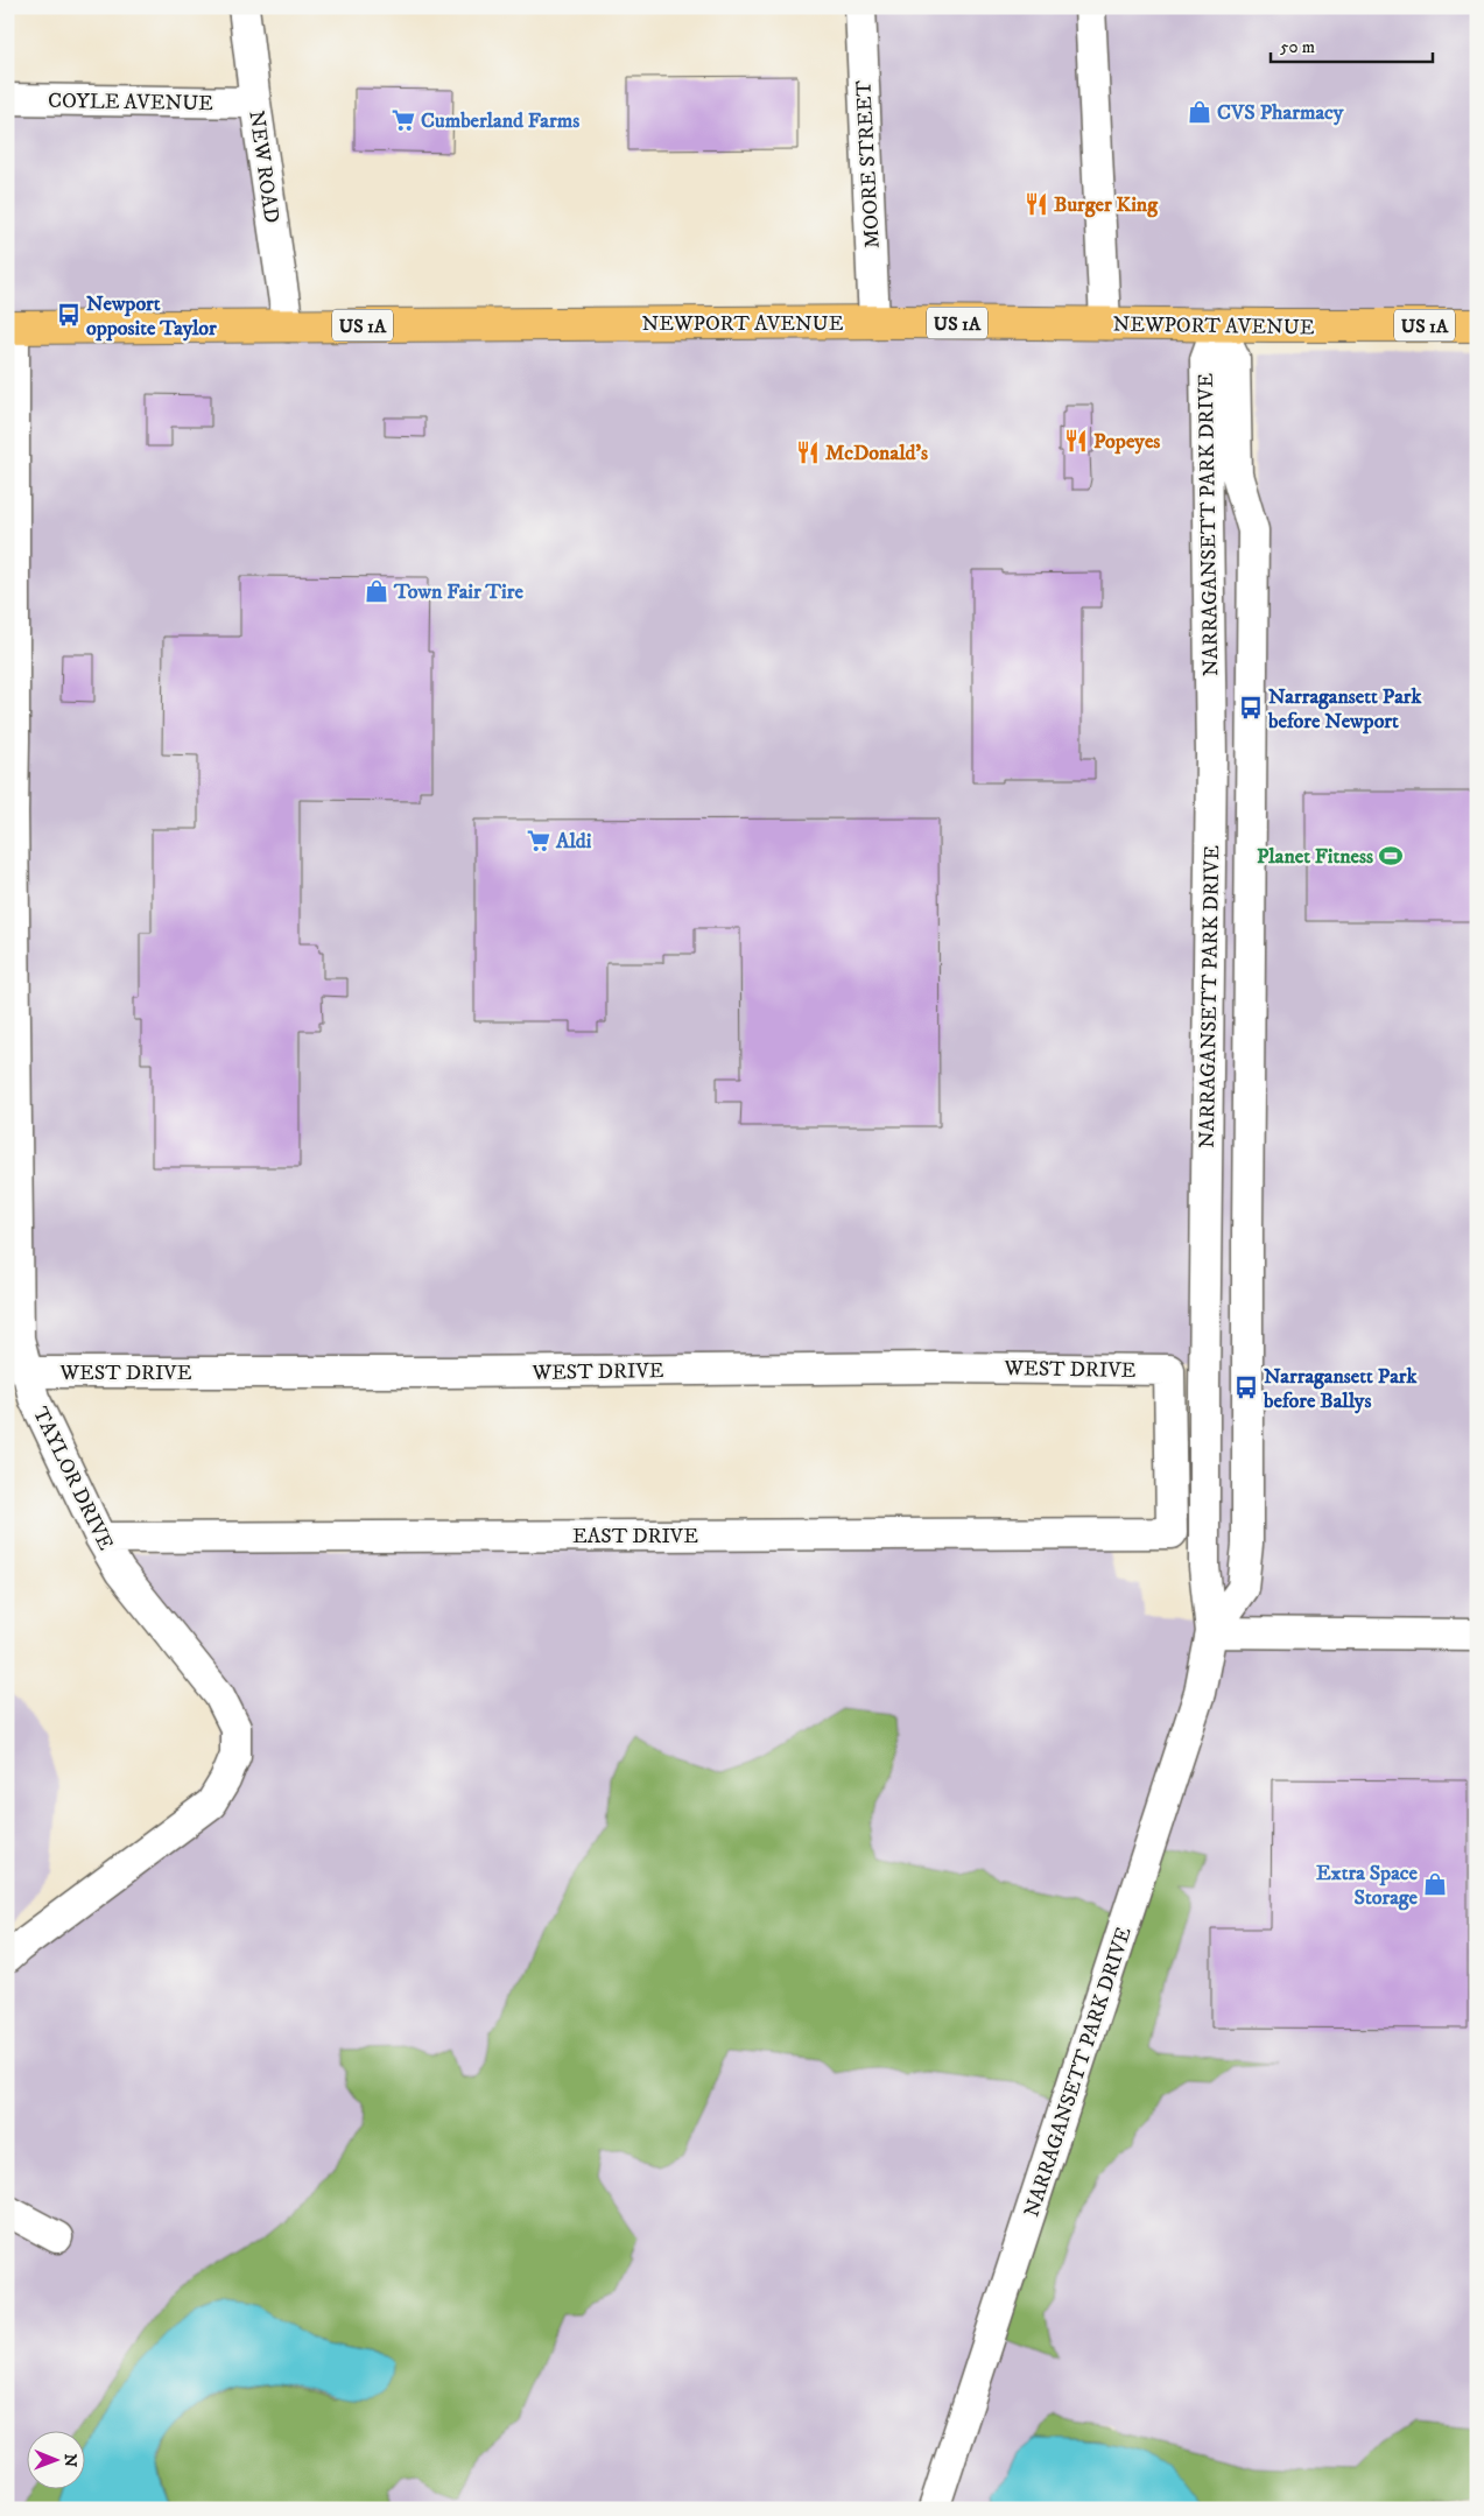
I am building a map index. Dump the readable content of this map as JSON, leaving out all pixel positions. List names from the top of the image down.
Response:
{
  "streets": {
    "main road": ["NEWPORT AVENUE", "US 1A"],
    "street": [
      "COYLE AVENUE",
      "MOORE STREET",
      "NEW ROAD",
      "NARRAGANSETT PARK DRIVE",
      "WEST DRIVE",
      "TAYLOR DRIVE",
      "EAST DRIVE"
    ]
  },
  "crossings": [
    ["COYLE AVENUE", "NEW ROAD"],
    ["MOORE STREET", "NEWPORT AVENUE"],
    ["NEW ROAD", "NEWPORT AVENUE"],
    ["NEWPORT AVENUE", "NARRAGANSETT PARK DRIVE"],
    ["NEWPORT AVENUE", "TAYLOR DRIVE"],
    ["WEST DRIVE", "TAYLOR DRIVE"],
    ["WEST DRIVE", "EAST DRIVE"],
    ["TAYLOR DRIVE", "EAST DRIVE"]
  ],
  "places": {
    "shop": ["CVS Pharmacy", "Town Fair Tire", "Extra Space Storage"],
    "supermarket": ["Cumberland Farms", "Aldi"],
    "restaurant": ["Burger King", "Popeyes", "McDonald's"],
    "bus stop": ["Newport opposite Taylor", "Narragansett Park before Newport", "Narragansett Park before Ballys"],
    "sports": ["Planet Fitness"]
  },
  "scale_bar": "50 m",
  "north": "right"
}
